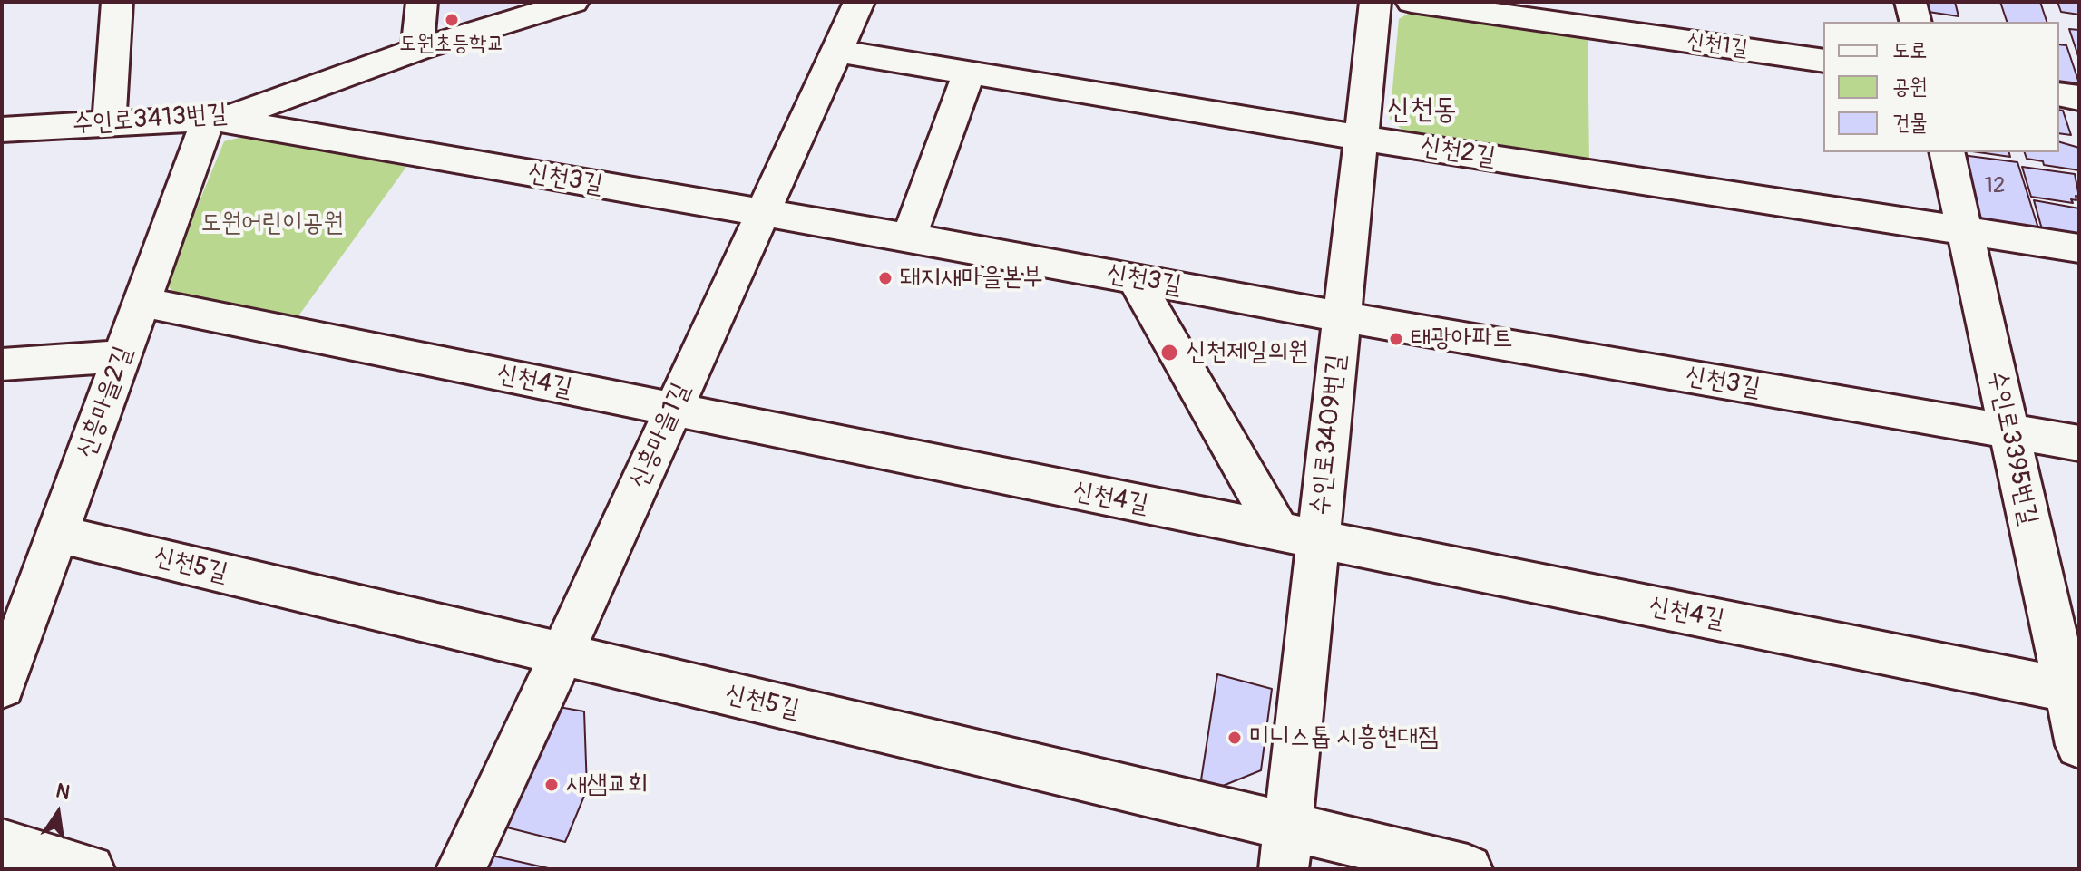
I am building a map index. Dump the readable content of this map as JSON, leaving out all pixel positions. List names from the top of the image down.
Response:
{
  "streets": {
    "street": [
      "신천1길",
      "수인로3413번길",
      "신천2길",
      "신천3길",
      "신천4길",
      "신흥마을2길",
      "수인로3409번길",
      "신흥마을1길",
      "수인로3395번길",
      "신천5길"
    ]
  },
  "crossings": [
    ["수인로3413번길", "신천3길"],
    ["수인로3413번길", "신흥마을2길"],
    ["신천2길", "수인로3409번길"],
    ["신천2길", "신흥마을1길"],
    ["신천2길", "수인로3395번길"],
    ["신천3길", "신흥마을2길"],
    ["신천3길", "수인로3409번길"],
    ["신천3길", "신흥마을1길"],
    ["신천3길", "수인로3395번길"],
    ["신천4길", "신흥마을2길"],
    ["신천4길", "수인로3409번길"],
    ["신천4길", "신흥마을1길"],
    ["신천4길", "수인로3395번길"],
    ["신흥마을2길", "신천5길"],
    ["수인로3409번길", "신천5길"],
    ["신흥마을1길", "신천5길"]
  ],
  "districts": ["신천동"],
  "parks": ["도원어린이공원"],
  "places": [
    "도원초등학교",
    "돼지새마을본부",
    "태광아파트",
    "신천제일의원",
    "미니스톱 시흥현대점",
    "새샘교회"
  ],
  "house_numbers": ["12"],
  "legend": ["도로", "공원", "건물"],
  "north": "top"
}
